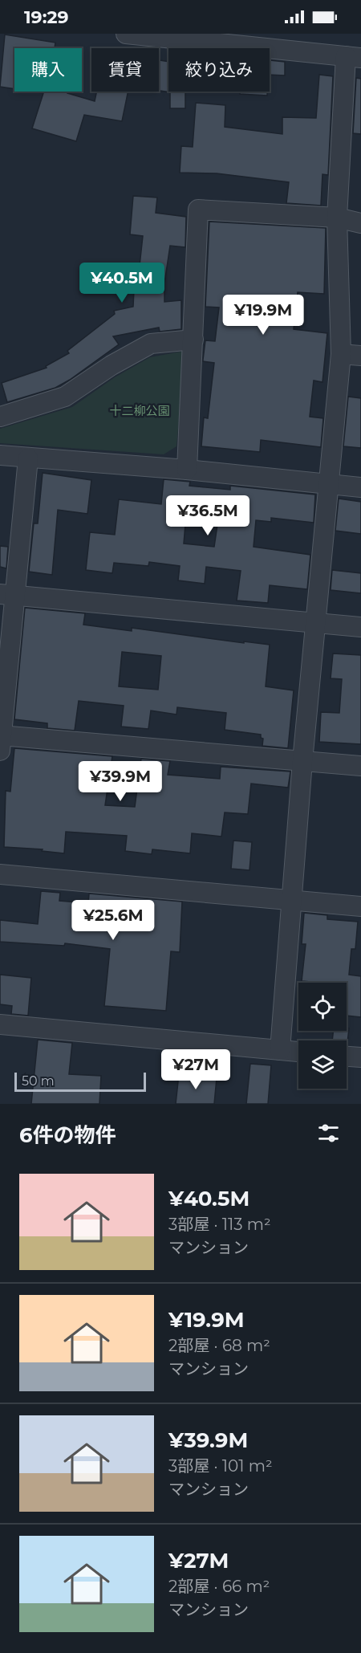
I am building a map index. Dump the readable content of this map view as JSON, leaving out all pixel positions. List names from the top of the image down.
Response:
{
  "parks": ["十二柳公園"],
  "scale_bar": "50 m",
  "page": {
    "status": "19:29",
    "chip": ["購入", "賃貸", "絞り込み"],
    "price": [
      "¥40.5M",
      "¥19.9M",
      "¥36.5M",
      "¥39.9M",
      "¥25.6M",
      "¥27M"
    ],
    "scale": "50 m",
    "heading": "6件の物件",
    "list": [
      {
        "name": "¥40.5M",
        "note": "3部屋 · 113 m² · マンション"
      },
      {
        "name": "¥19.9M",
        "note": "2部屋 · 68 m² · マンション"
      },
      {
        "name": "¥39.9M",
        "note": "3部屋 · 101 m² · マンション"
      },
      {
        "name": "¥27M",
        "note": "2部屋 · 66 m² · マンション"
      }
    ]
  }
}
